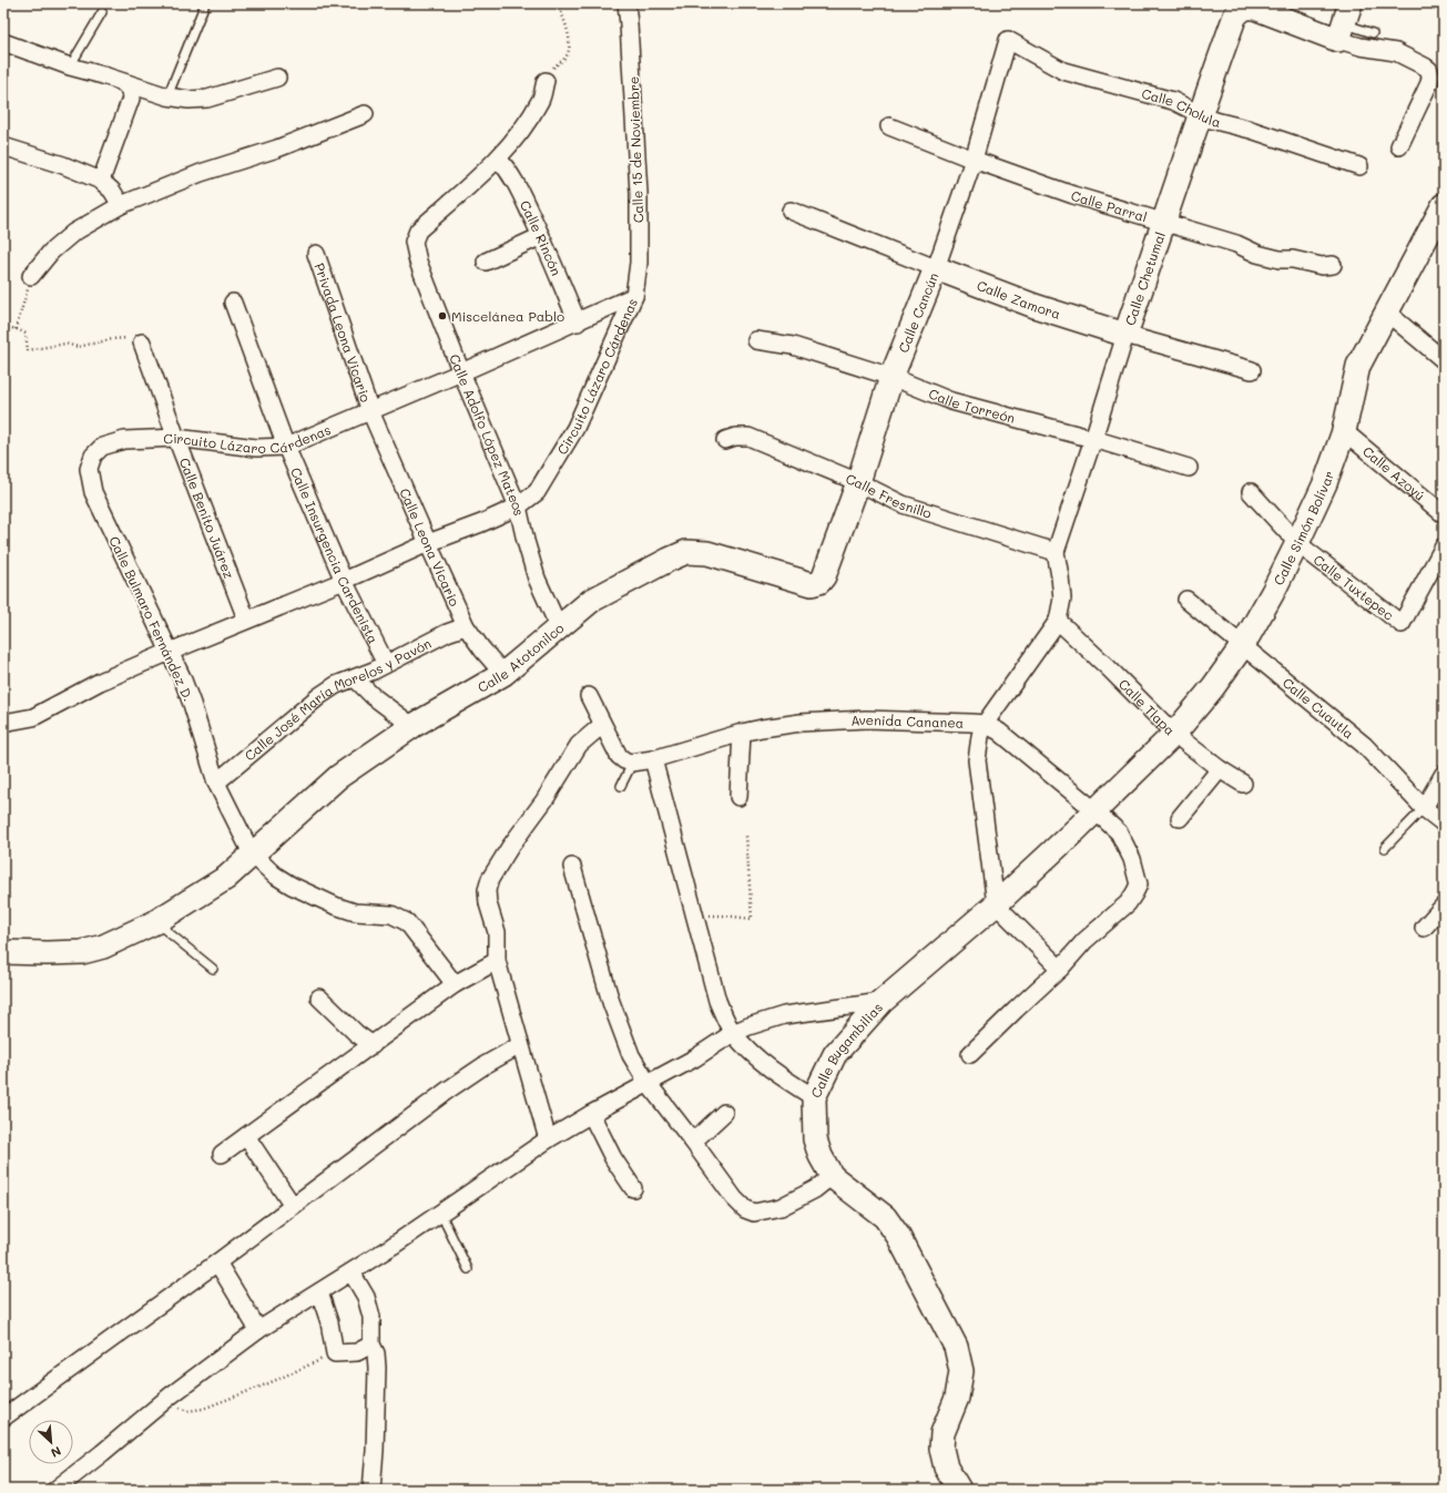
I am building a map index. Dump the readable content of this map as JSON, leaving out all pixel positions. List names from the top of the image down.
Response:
{
  "streets": {
    "street": [
      "Calle Cholula",
      "Calle 15 de Noviembre",
      "Calle Parral",
      "Calle Rincón",
      "Calle Chetumal",
      "Calle Zamora",
      "Calle Cancún",
      "Privada Leona Vicario",
      "Circuito Lázaro Cárdenas",
      "Calle Torreón",
      "Calle Adolfo López Mateos",
      "Calle Azoyú",
      "Calle Fresnillo",
      "Calle Benito Juárez",
      "Calle Simón Bolívar",
      "Calle Leona Vicario",
      "Calle Insurgencia Cardenista",
      "Calle Tuxtepec",
      "Calle Bulmaro Fernández D.",
      "Calle Atotonilco",
      "Calle José María Morelos y Pavón",
      "Calle Tlapa",
      "Calle Cuautla",
      "Avenida Cananea",
      "Calle Bugambilias"
    ]
  },
  "crossings": [
    ["Calle Cholula", "Calle Chetumal"],
    ["Calle Cholula", "Calle Cancún"],
    ["Calle 15 de Noviembre", "Circuito Lázaro Cárdenas"],
    ["Calle Parral", "Calle Chetumal"],
    ["Calle Parral", "Calle Cancún"],
    ["Calle Rincón", "Circuito Lázaro Cárdenas"],
    ["Calle Rincón", "Calle Adolfo López Mateos"],
    ["Calle Chetumal", "Calle Zamora"],
    ["Calle Chetumal", "Calle Torreón"],
    ["Calle Chetumal", "Calle Fresnillo"],
    ["Calle Zamora", "Calle Cancún"],
    ["Calle Cancún", "Calle Torreón"],
    ["Calle Cancún", "Calle Fresnillo"],
    ["Calle Cancún", "Calle Atotonilco"],
    ["Privada Leona Vicario", "Circuito Lázaro Cárdenas"],
    ["Privada Leona Vicario", "Calle Leona Vicario"],
    ["Circuito Lázaro Cárdenas", "Calle Adolfo López Mateos"],
    ["Circuito Lázaro Cárdenas", "Calle Benito Juárez"],
    ["Circuito Lázaro Cárdenas", "Calle Leona Vicario"],
    ["Circuito Lázaro Cárdenas", "Calle Insurgencia Cardenista"],
    ["Circuito Lázaro Cárdenas", "Calle Bulmaro Fernández D."],
    ["Calle Adolfo López Mateos", "Calle Atotonilco"],
    ["Calle Azoyú", "Calle Simón Bolívar"],
    ["Calle Simón Bolívar", "Calle Tuxtepec"],
    ["Calle Simón Bolívar", "Calle Tlapa"],
    ["Calle Simón Bolívar", "Calle Cuautla"],
    ["Calle Simón Bolívar", "Avenida Cananea"],
    ["Calle Simón Bolívar", "Calle Bugambilias"],
    ["Calle Leona Vicario", "Calle Atotonilco"],
    ["Calle Leona Vicario", "Calle José María Morelos y Pavón"],
    ["Calle Insurgencia Cardenista", "Calle José María Morelos y Pavón"],
    ["Calle Bulmaro Fernández D.", "Calle Atotonilco"],
    ["Calle Bulmaro Fernández D.", "Calle José María Morelos y Pavón"],
    ["Avenida Cananea", "Calle Bugambilias"]
  ],
  "places": ["Miscelánea Pablo"],
  "north": "bottom right"
}
